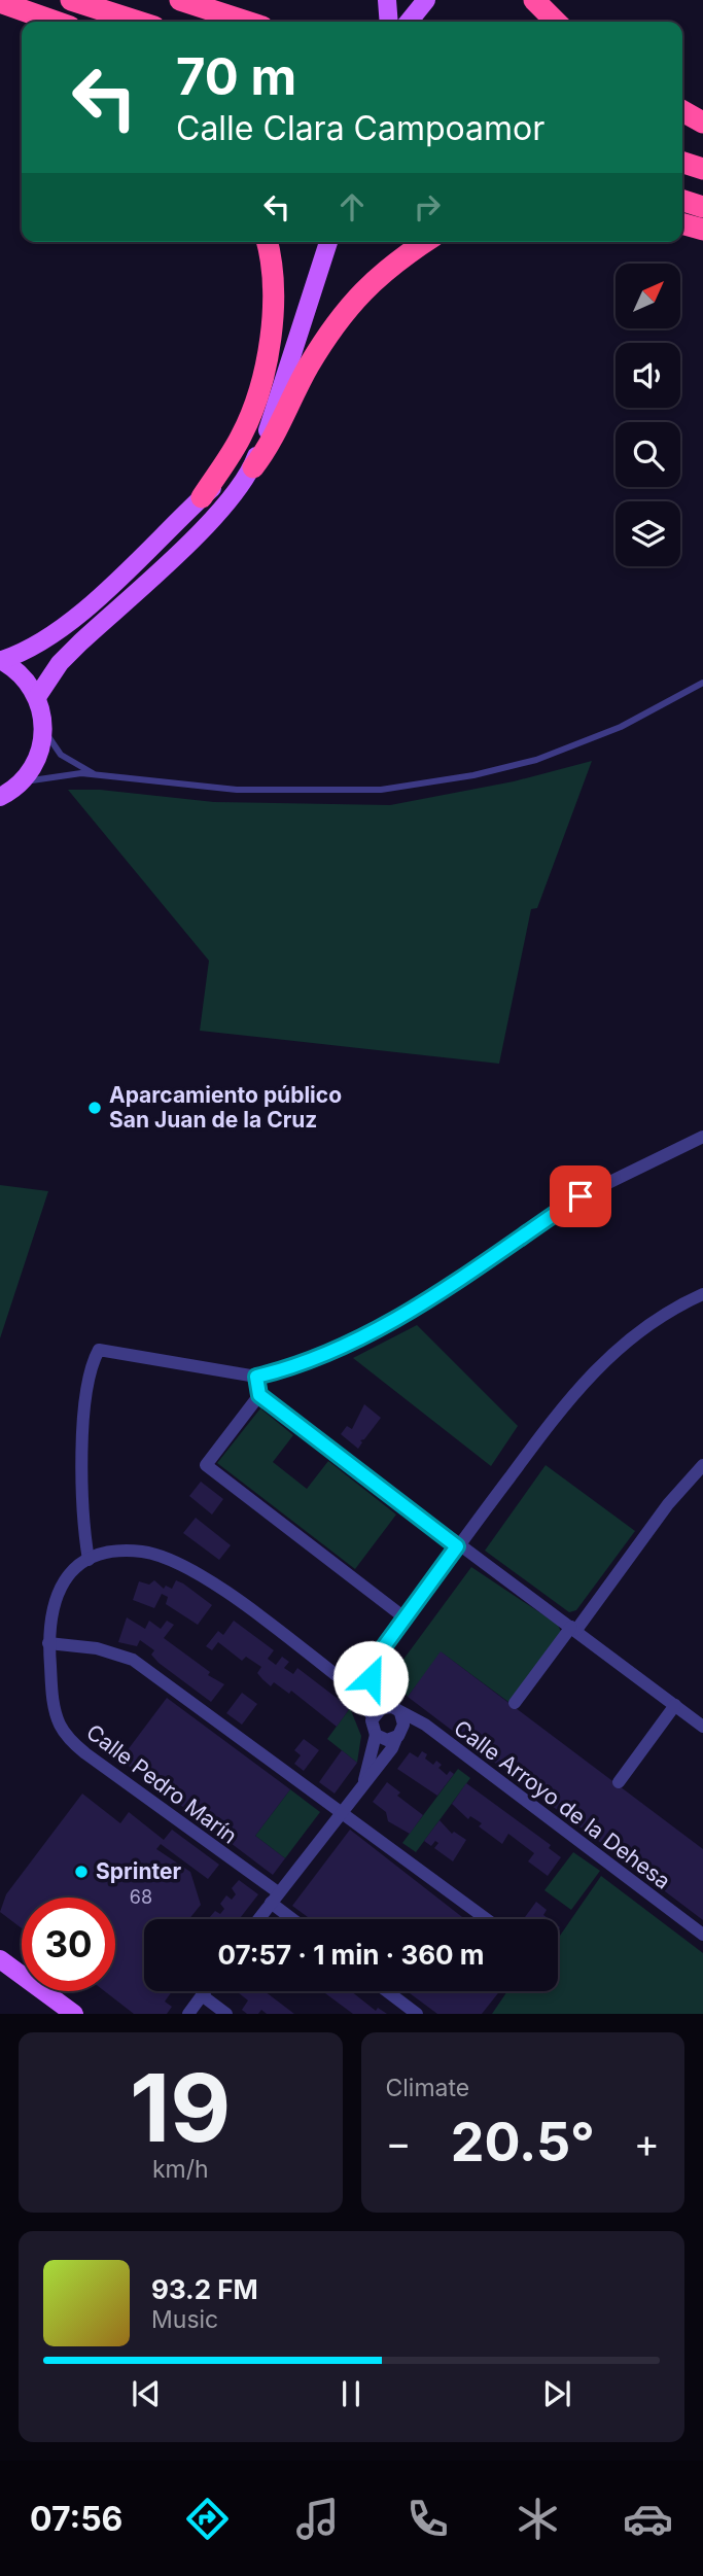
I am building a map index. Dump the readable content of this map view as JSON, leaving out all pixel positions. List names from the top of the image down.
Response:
{
  "streets": {
    "street": ["Calle Pedro Marín", "Calle Arroyo de la Dehesa"]
  },
  "places": ["Aparcamiento público San Juan de la Cruz", "Sprinter"],
  "house_numbers": ["68"],
  "north": "top right",
  "page": {
    "turn": ["70 m", "Calle Clara Campoamor"],
    "limit": "30",
    "trip": "07:57 · 1 min · 360 m",
    "tile": [
      ["19", "km/h"],
      "Climate"
    ],
    "heat": ["−", "20.5°", "+"],
    "song": ["93.2 FM", "Music"],
    "tabs": "07:56"
  }
}
